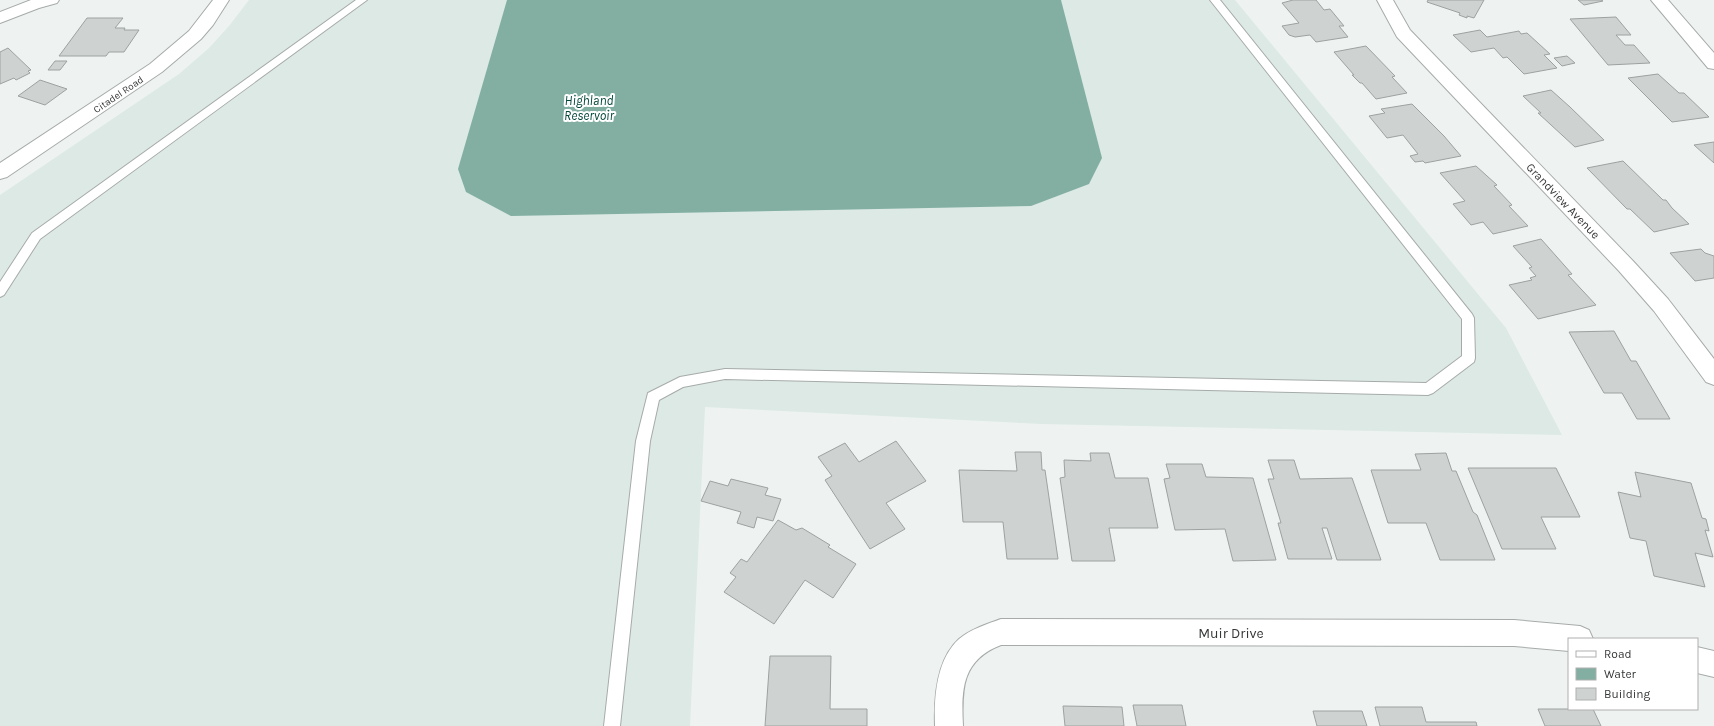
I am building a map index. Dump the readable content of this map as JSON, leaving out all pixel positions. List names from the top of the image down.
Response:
{
  "streets": {
    "street": ["Citadel Road", "Grandview Avenue", "Muir Drive"]
  },
  "water": ["Highland Reservoir"],
  "legend": ["Road", "Water", "Building"]
}
